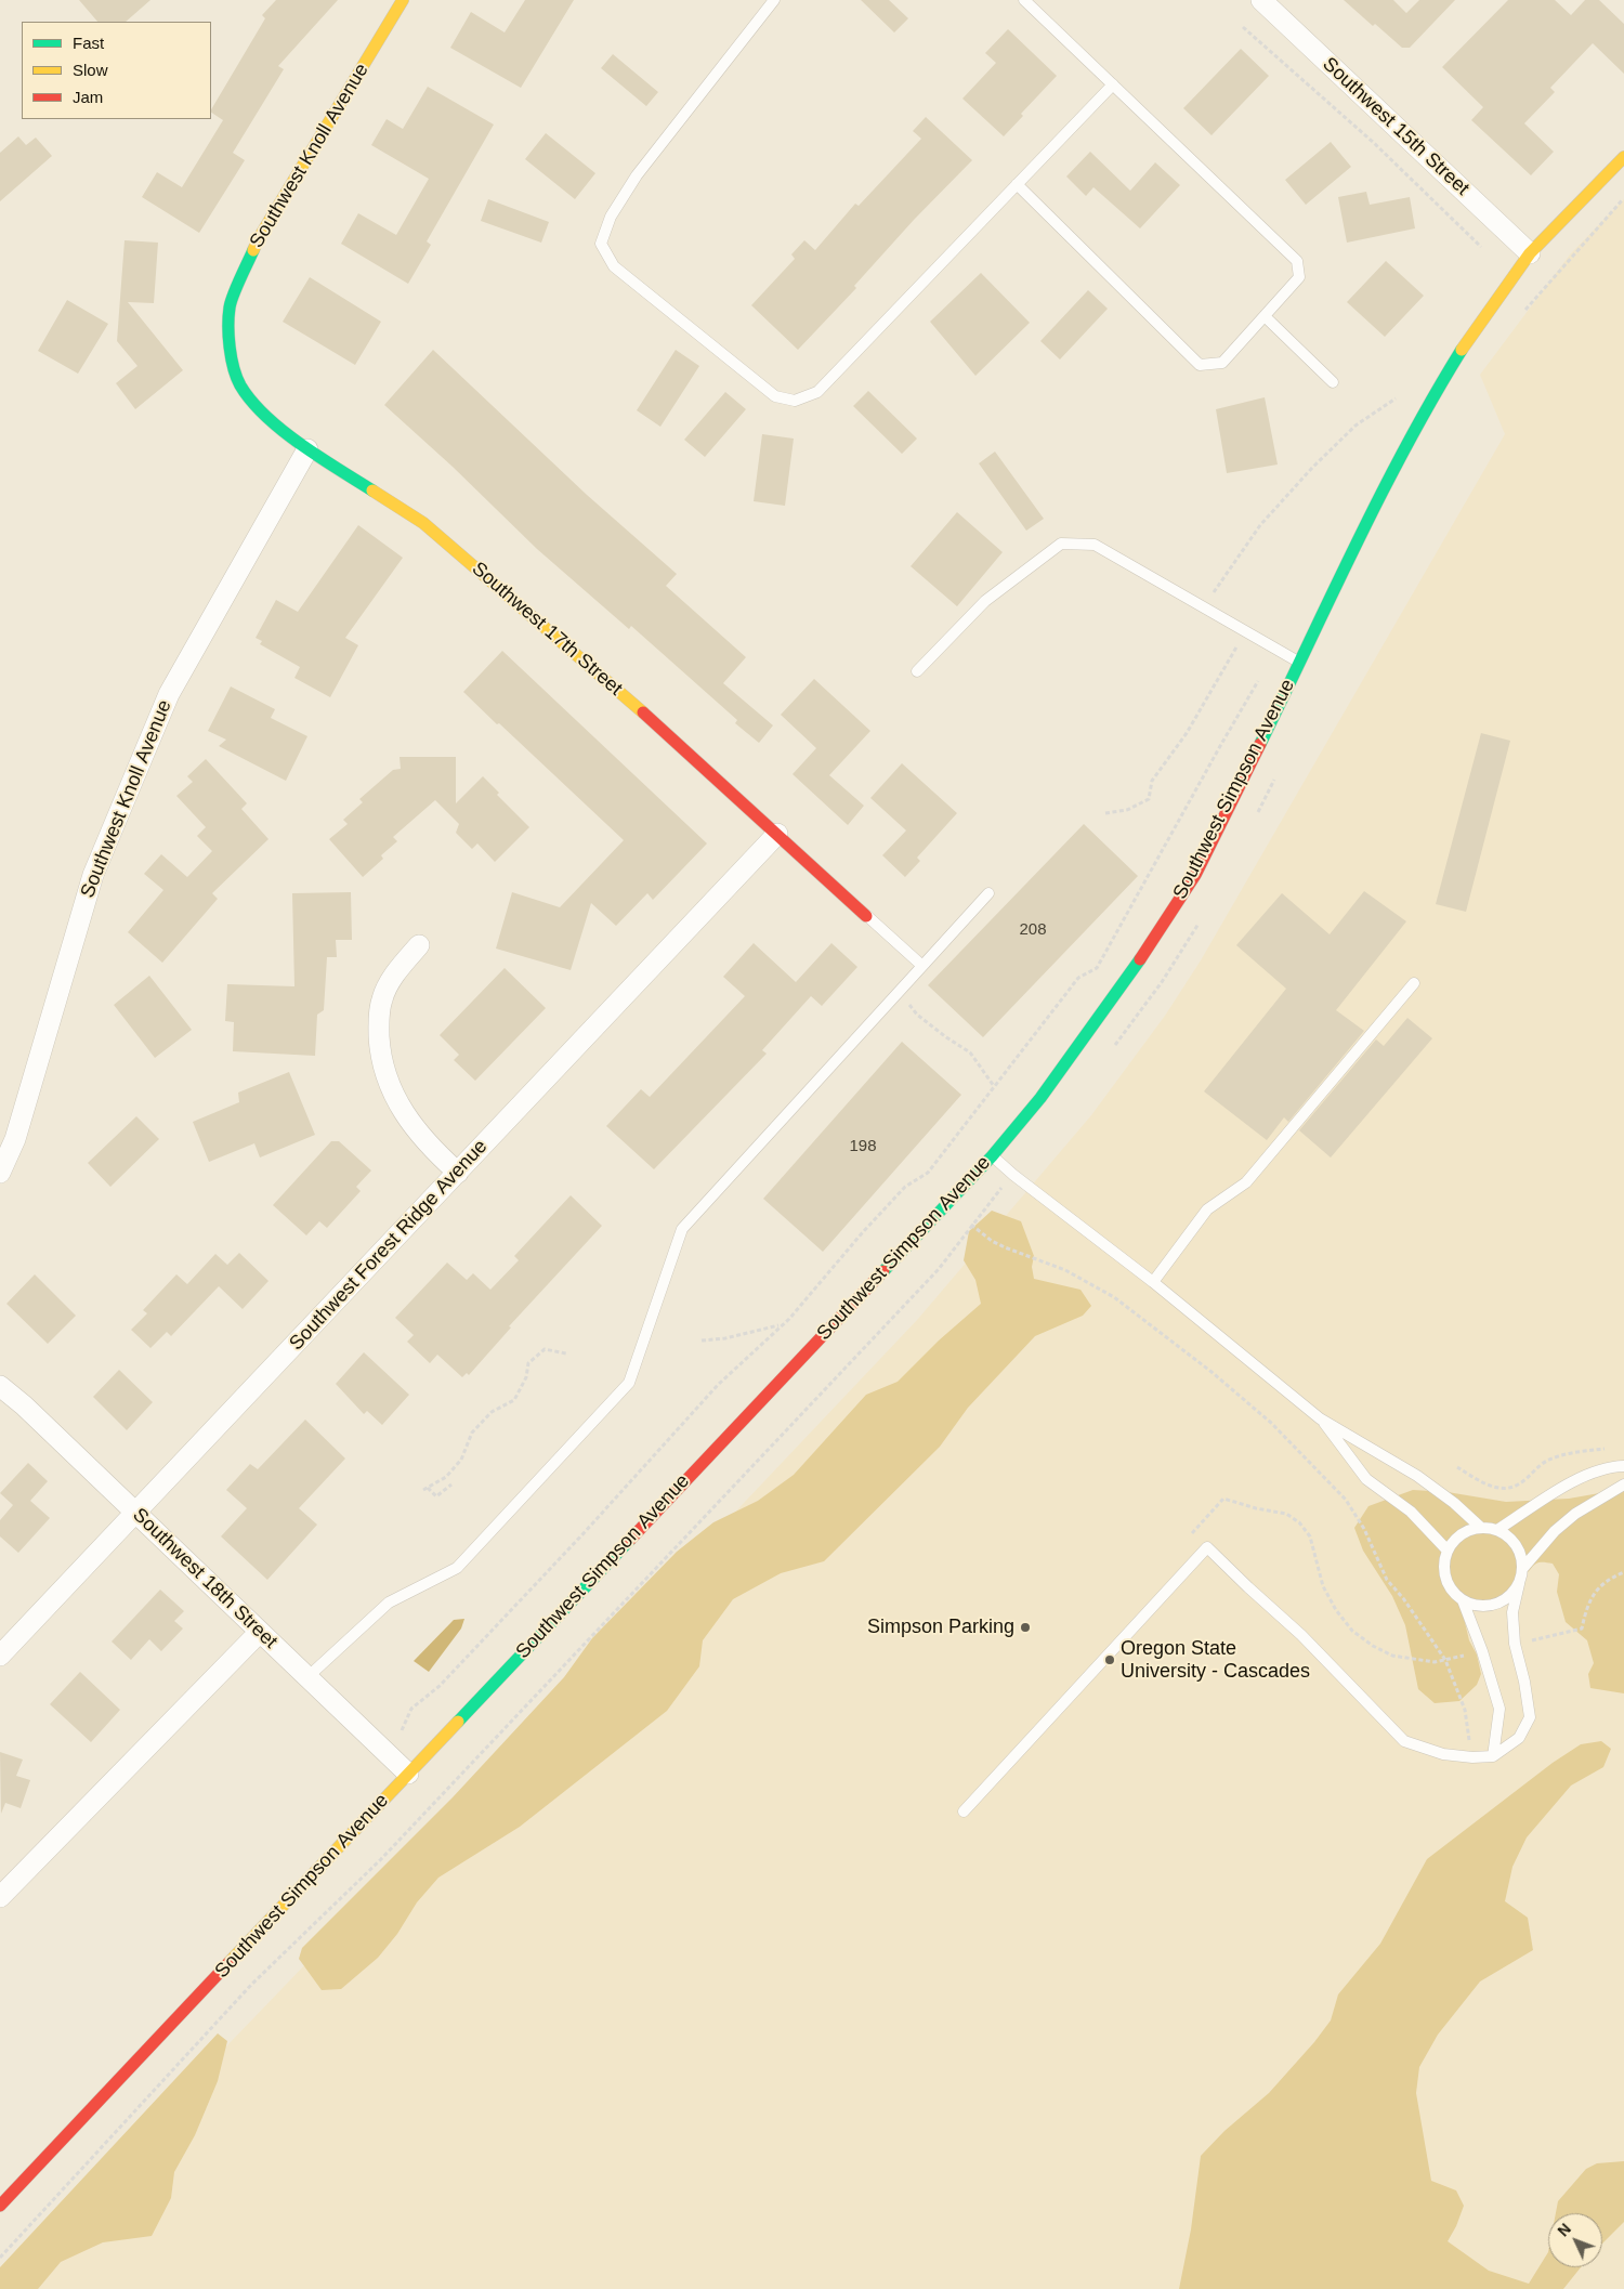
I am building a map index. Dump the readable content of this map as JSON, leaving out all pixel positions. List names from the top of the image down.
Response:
{
  "streets": {
    "street": [
      "Southwest 15th Street",
      "Southwest Knoll Avenue",
      "Southwest 17th Street",
      "Southwest Simpson Avenue",
      "Southwest Forest Ridge Avenue",
      "Southwest 18th Street"
    ]
  },
  "crossings": [
    ["Southwest 15th Street", "Southwest Simpson Avenue"],
    ["Southwest Knoll Avenue", "Southwest 17th Street"],
    ["Southwest 17th Street", "Southwest Forest Ridge Avenue"],
    ["Southwest Simpson Avenue", "Southwest 18th Street"],
    ["Southwest Forest Ridge Avenue", "Southwest 18th Street"]
  ],
  "places": ["Simpson Parking", "Oregon State University - Cascades"],
  "house_numbers": ["208", "198"],
  "legend": ["Fast", "Slow", "Jam"],
  "north": "top left"
}
